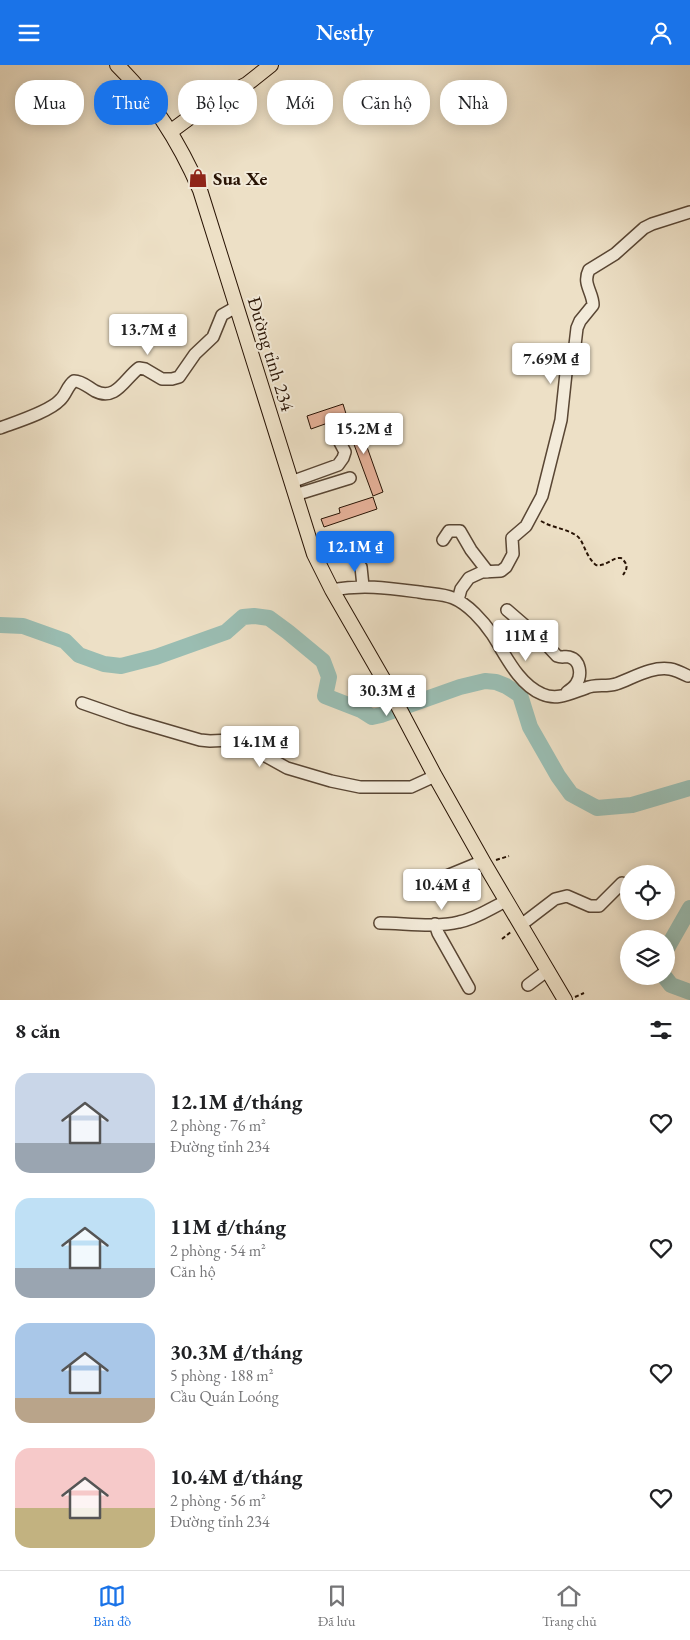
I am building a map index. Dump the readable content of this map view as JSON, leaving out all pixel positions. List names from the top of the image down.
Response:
{
  "streets": {
    "main road": ["Đường tỉnh 234"]
  },
  "places": {
    "shop": ["Sua Xe"]
  },
  "page": {
    "header": "Nestly",
    "chip": [
      "Mua",
      "Thuê",
      "Bộ lọc",
      "Mới",
      "Căn hộ",
      "Nhà"
    ],
    "price": [
      "13.7M ₫",
      "7.69M ₫",
      "15.2M ₫",
      "12.1M ₫",
      "11M ₫",
      "30.3M ₫",
      "14.1M ₫",
      "10.4M ₫"
    ],
    "heading": "8 căn",
    "list": [
      {
        "name": "12.1M ₫/tháng",
        "note": "2 phòng · 76 m² · Đường tỉnh 234"
      },
      {
        "name": "11M ₫/tháng",
        "note": "2 phòng · 54 m² · Căn hộ"
      },
      {
        "name": "30.3M ₫/tháng",
        "note": "5 phòng · 188 m² · Cầu Quán Loóng"
      },
      {
        "name": "10.4M ₫/tháng",
        "note": "2 phòng · 56 m² · Đường tỉnh 234"
      }
    ],
    "tabs": ["Bản đồ", "Đã lưu", "Trang chủ"]
  }
}
